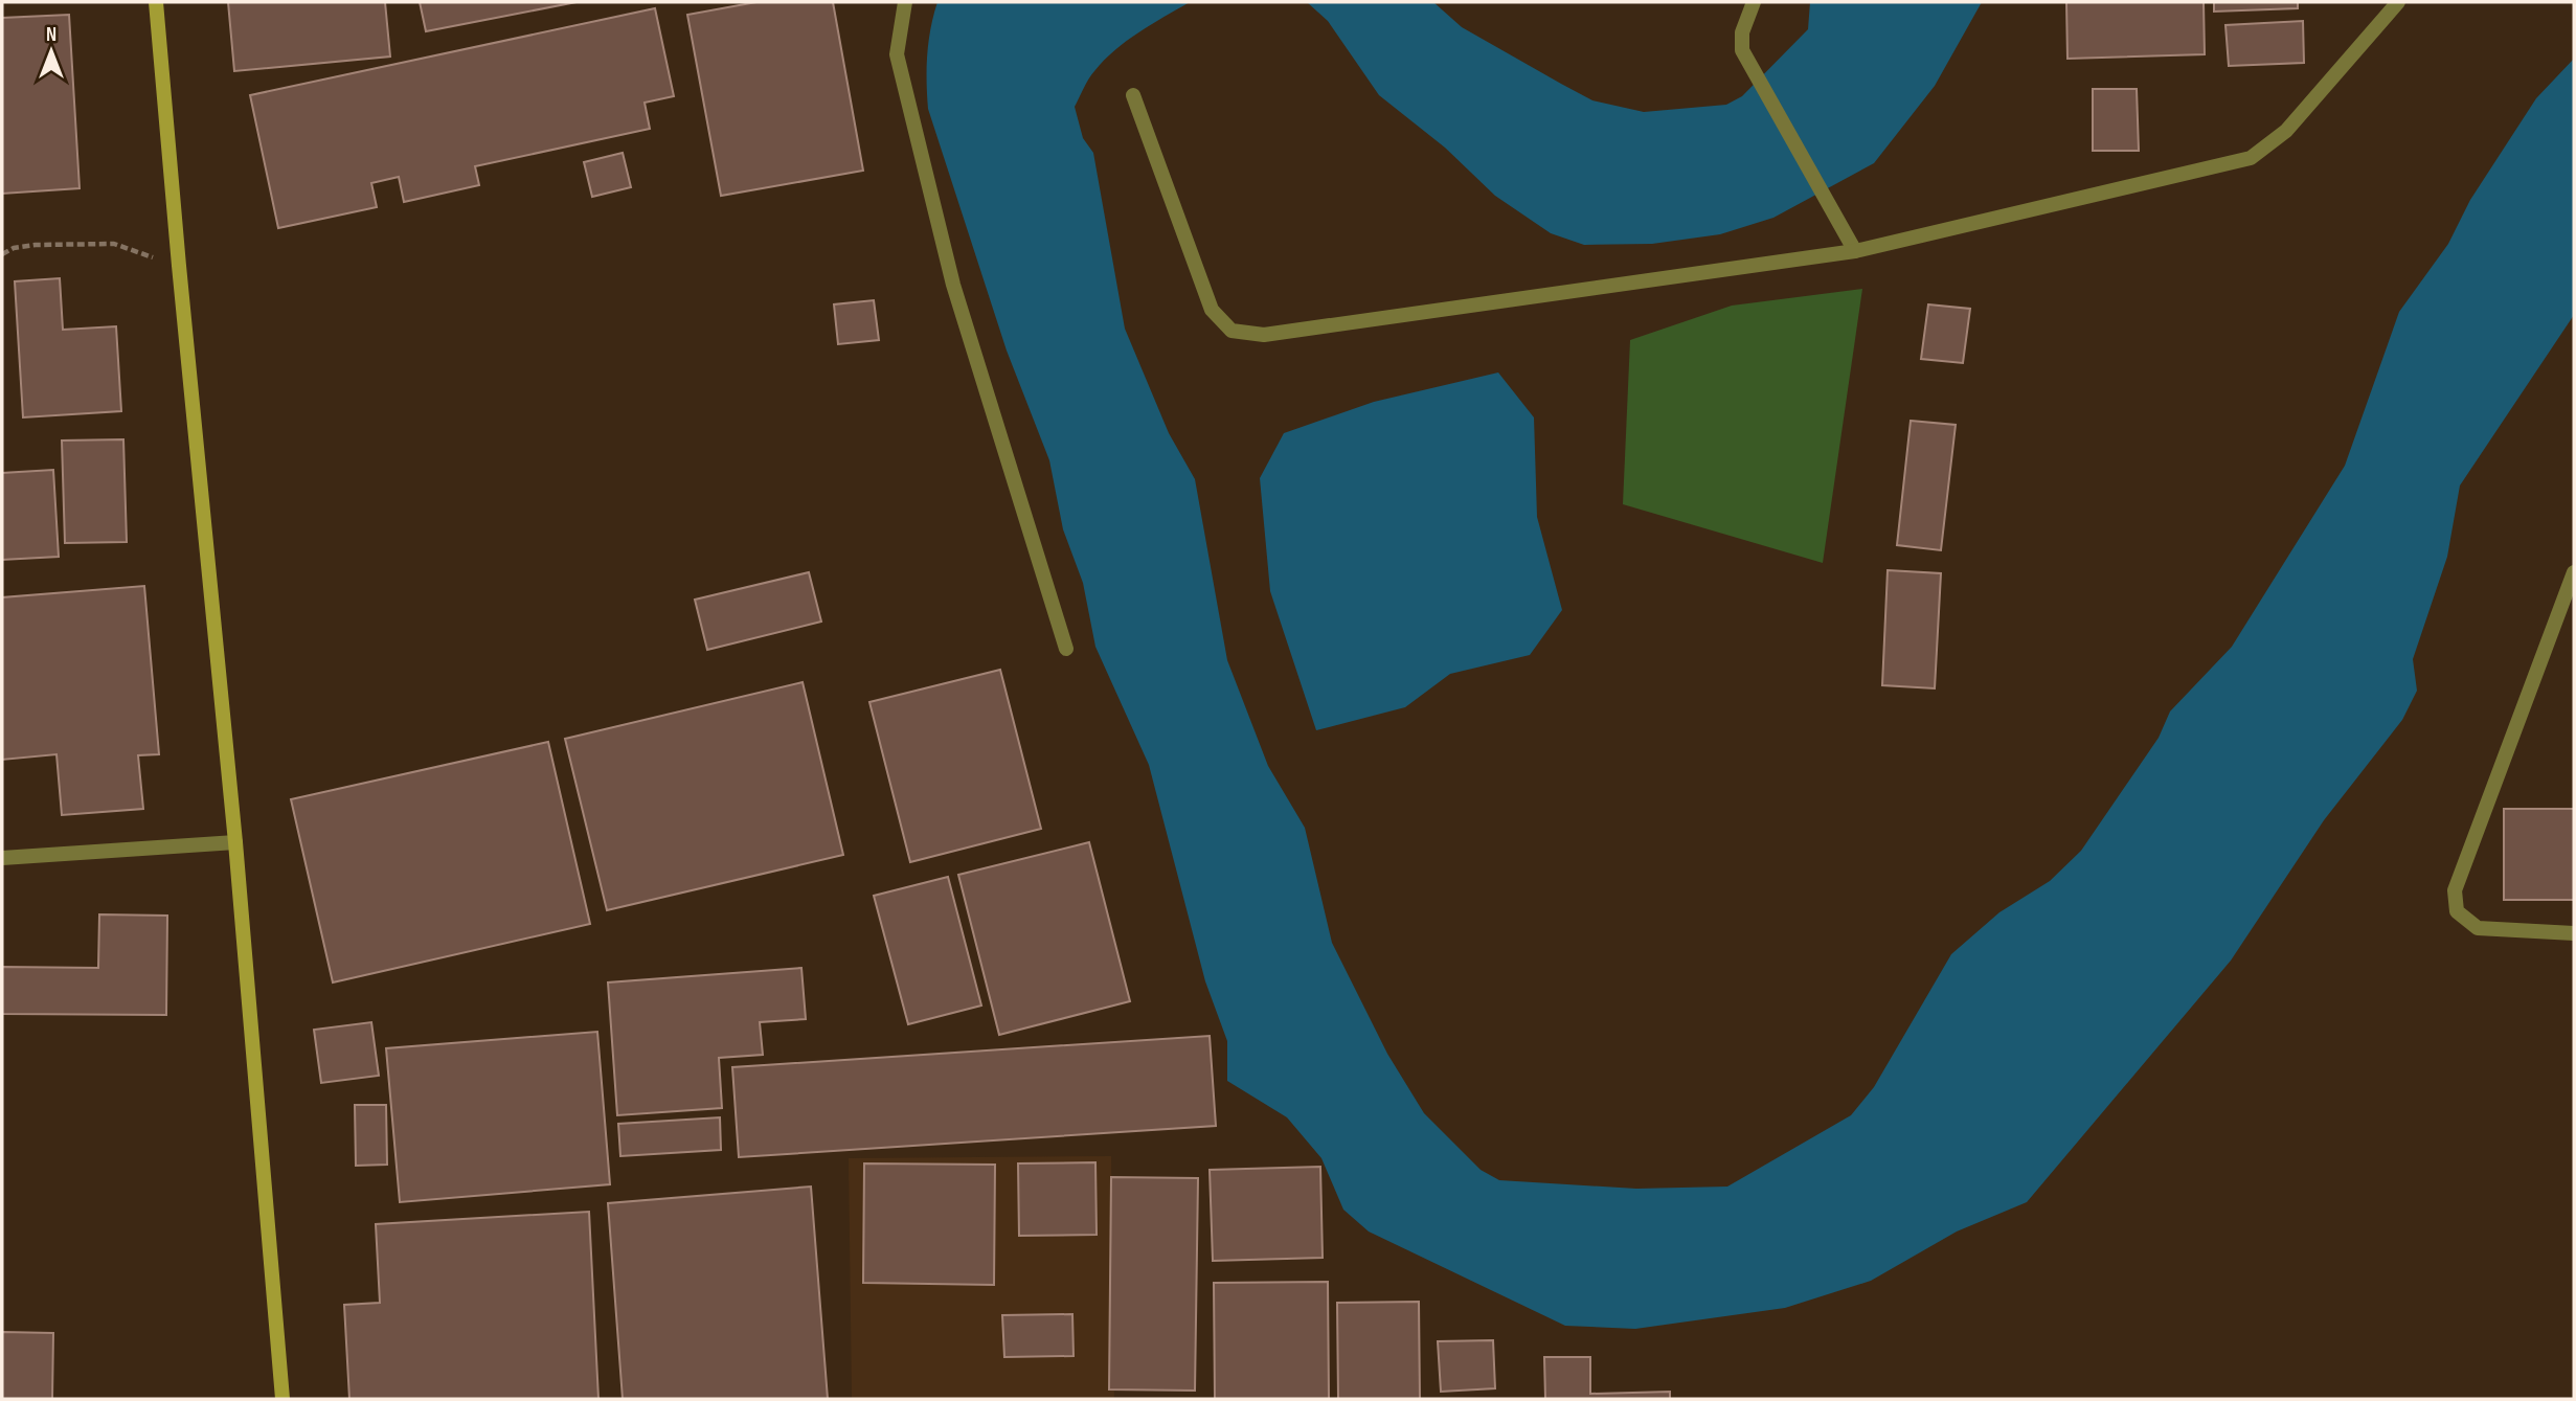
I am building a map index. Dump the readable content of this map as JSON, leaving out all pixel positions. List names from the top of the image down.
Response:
{
  "north": "top"
}
